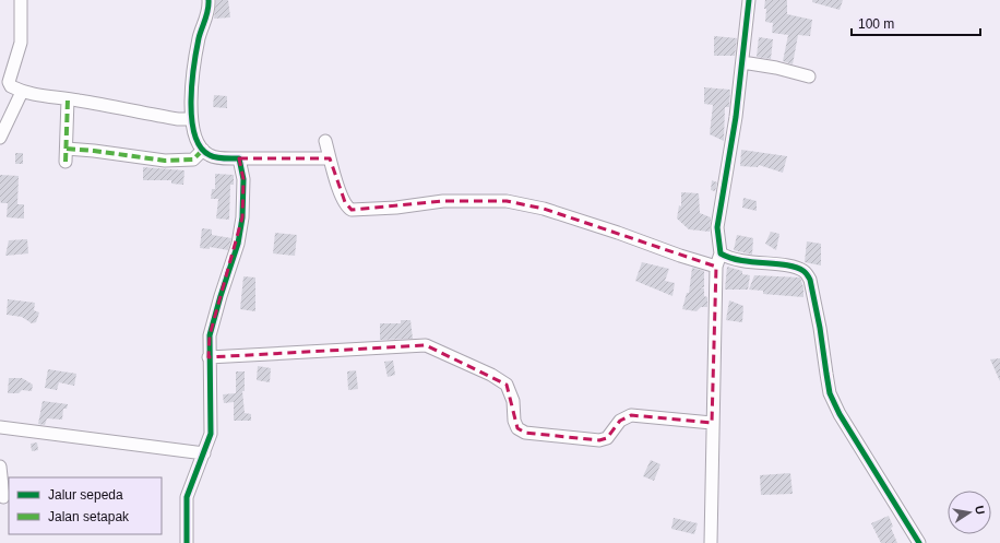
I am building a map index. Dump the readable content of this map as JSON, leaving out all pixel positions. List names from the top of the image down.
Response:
{
  "legend": ["Jalur sepeda", "Jalan setapak"],
  "scale_bar": "100 m",
  "north": "right"
}
